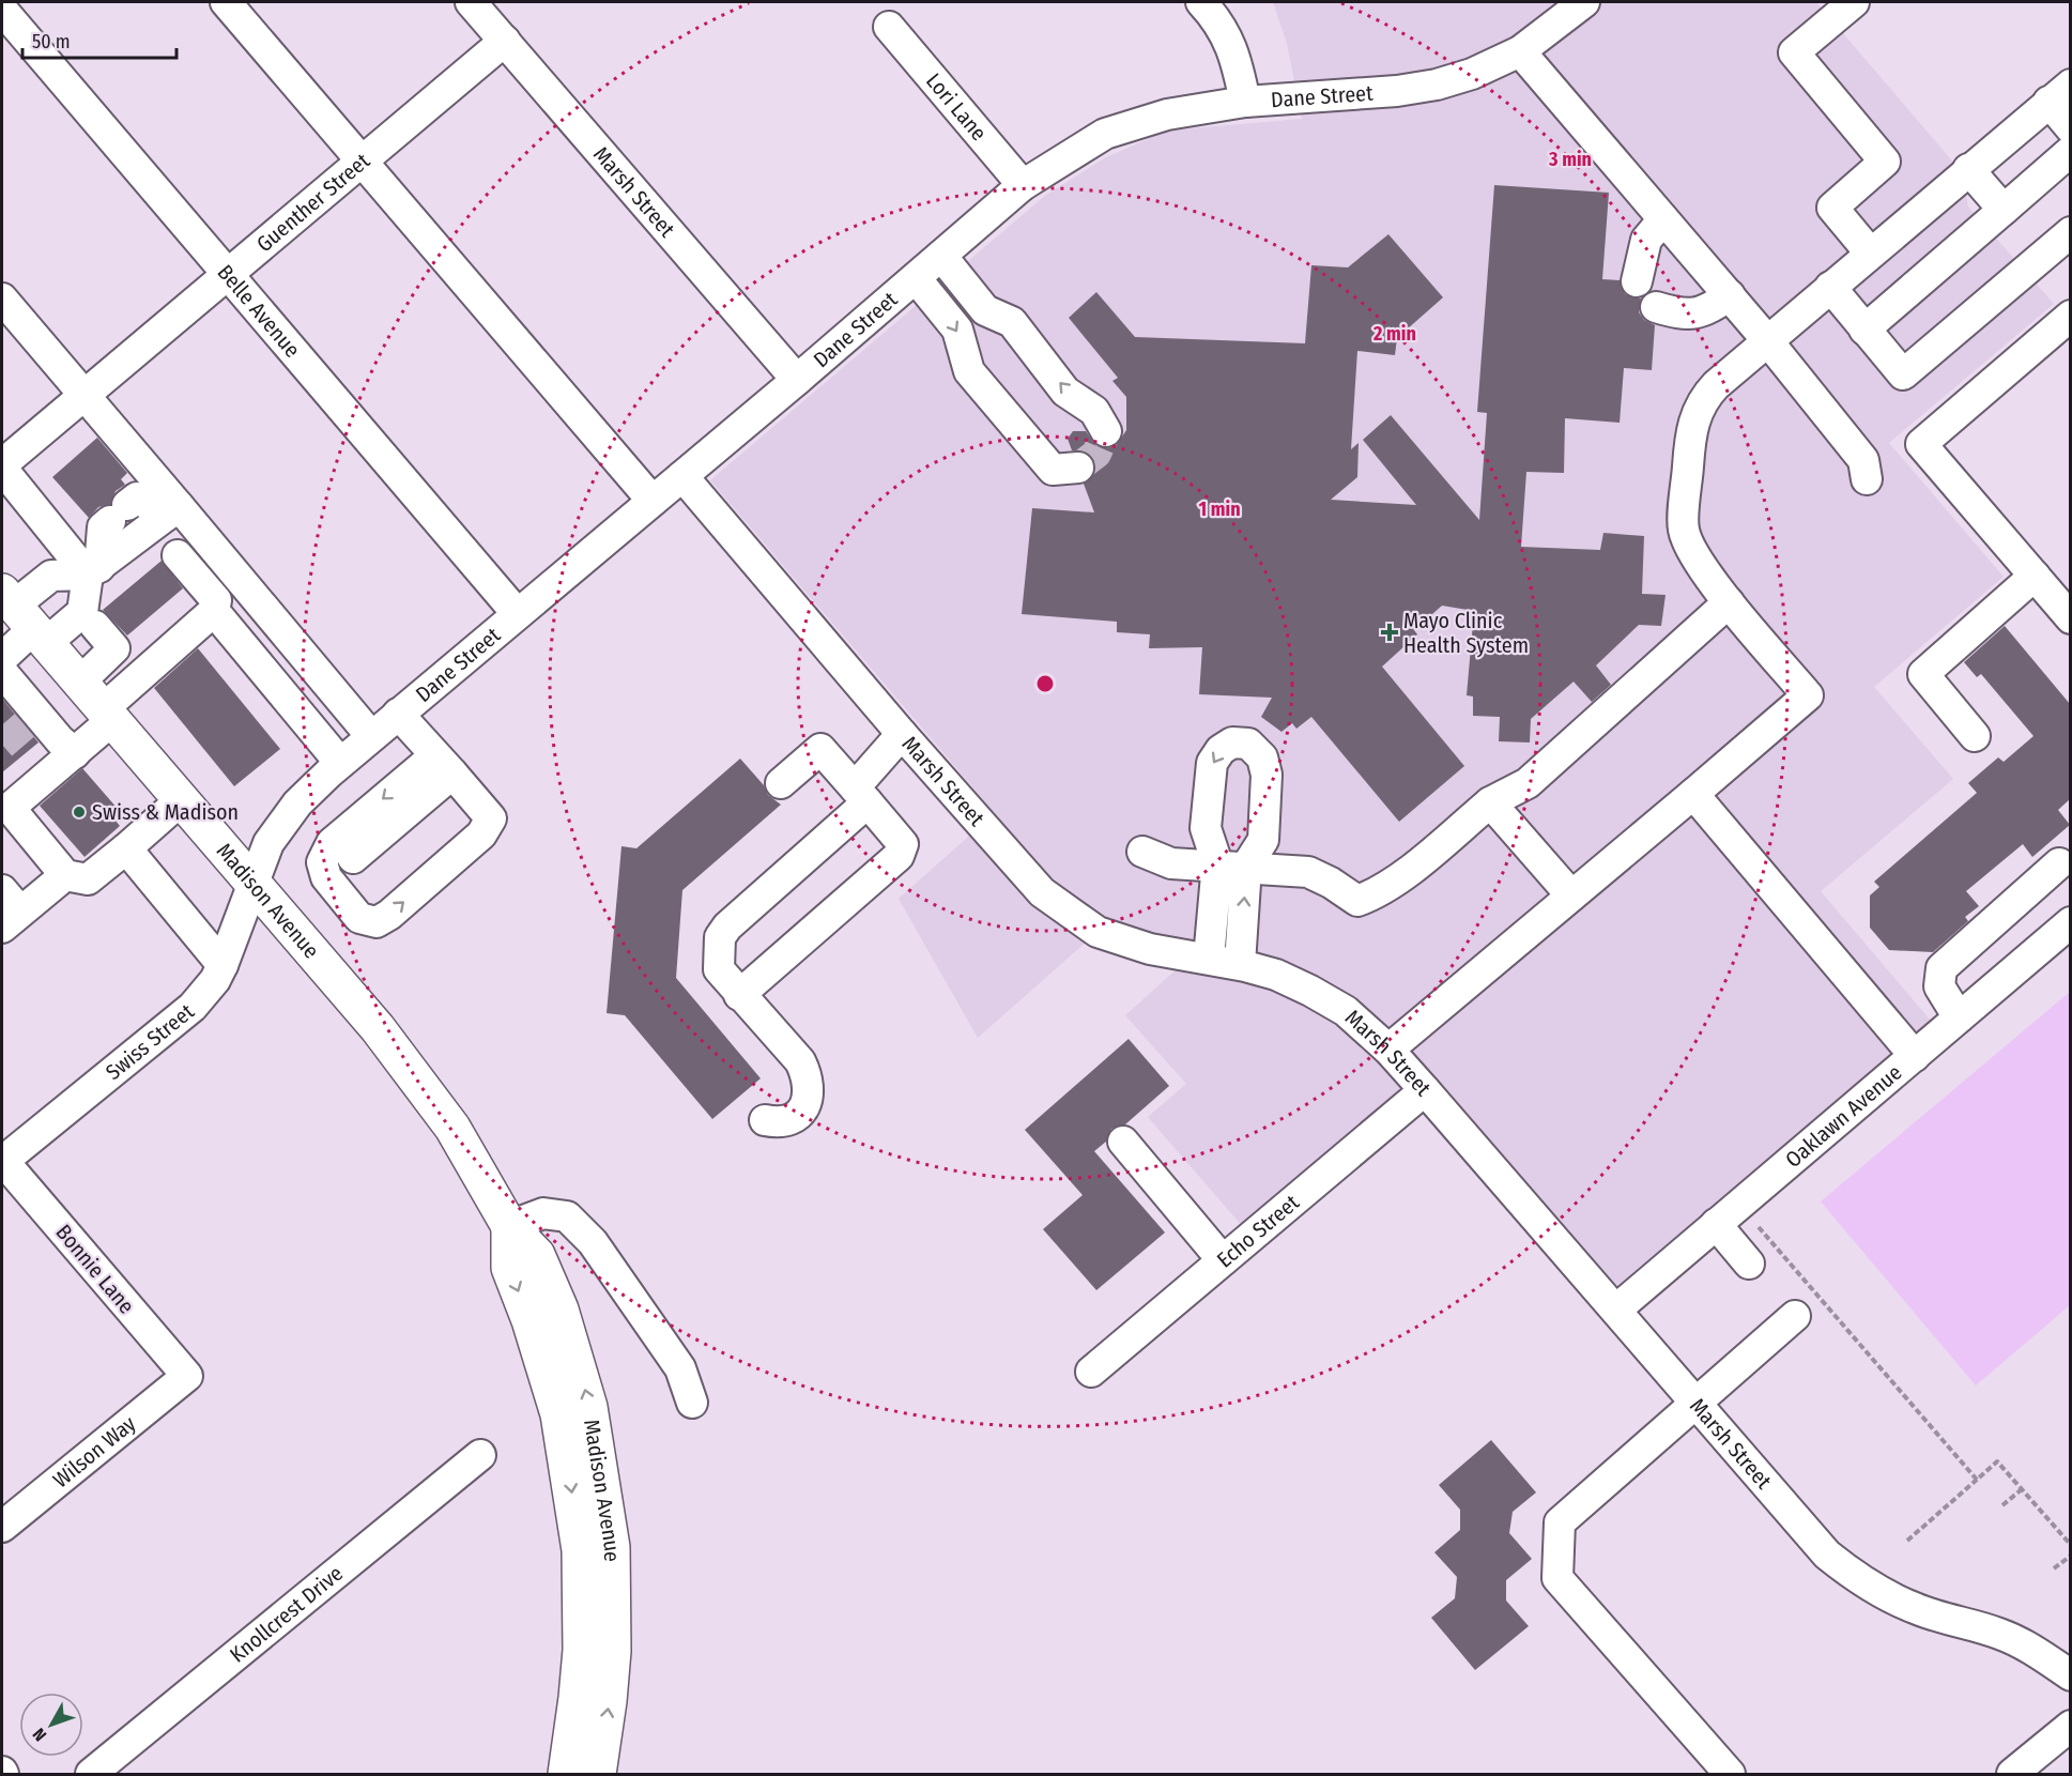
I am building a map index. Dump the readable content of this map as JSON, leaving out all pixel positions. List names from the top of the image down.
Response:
{
  "streets": {
    "main road": ["Madison Avenue"],
    "street": [
      "Dane Street",
      "Lori Lane",
      "Marsh Street",
      "Guenther Street",
      "Belle Avenue",
      "Swiss Street",
      "Oaklawn Avenue",
      "Echo Street",
      "Bonnie Lane",
      "Wilson Way",
      "Knollcrest Drive"
    ]
  },
  "crossings": [
    ["Dane Street", "Lori Lane"],
    ["Dane Street", "Marsh Street"],
    ["Dane Street", "Belle Avenue"],
    ["Dane Street", "Madison Avenue"],
    ["Dane Street", "Swiss Street"],
    ["Marsh Street", "Guenther Street"],
    ["Marsh Street", "Oaklawn Avenue"],
    ["Marsh Street", "Echo Street"],
    ["Guenther Street", "Belle Avenue"],
    ["Madison Avenue", "Swiss Street"],
    ["Swiss Street", "Bonnie Lane"],
    ["Bonnie Lane", "Wilson Way"]
  ],
  "places": {
    "health": ["Mayo Clinic Health System"],
    "other": ["Swiss & Madison"]
  },
  "scale_bar": "50 m",
  "north": "bottom left",
  "rings": ["3 min", "2 min", "1 min"]
}
